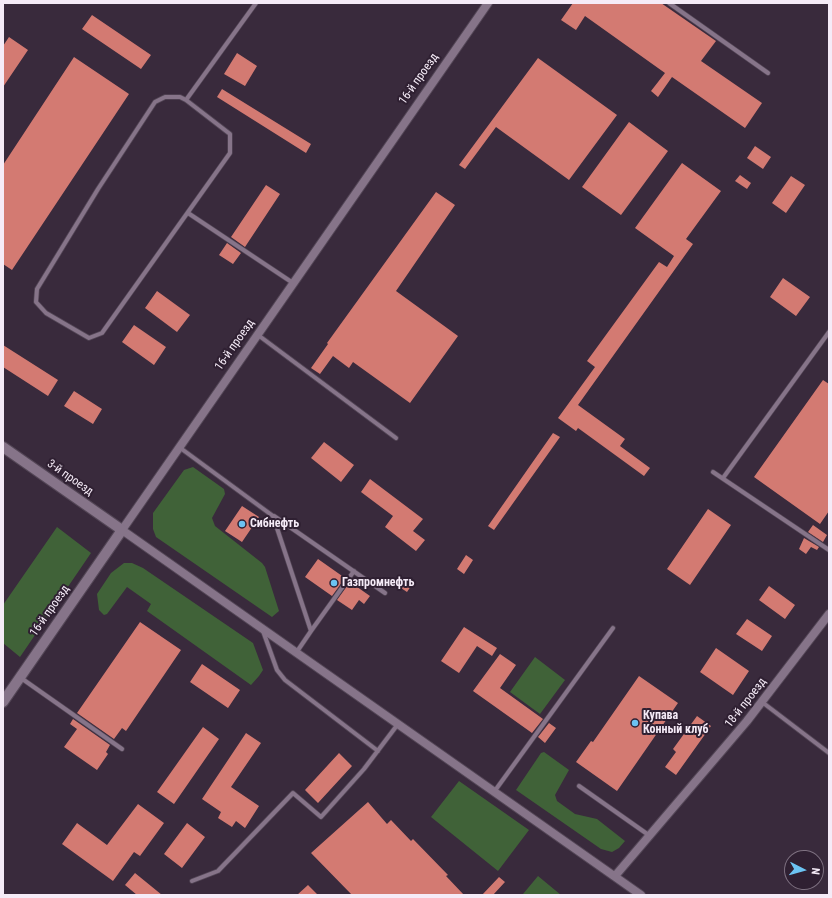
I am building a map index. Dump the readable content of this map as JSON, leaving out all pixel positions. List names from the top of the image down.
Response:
{
  "streets": {
    "street": ["16-й проезд", "3-й проезд", "18-й проезд"]
  },
  "crossings": [
    ["16-й проезд", "3-й проезд"]
  ],
  "places": ["Сибнефть", "Газпромнефть", "Купава Конный клуб"],
  "north": "right"
}
